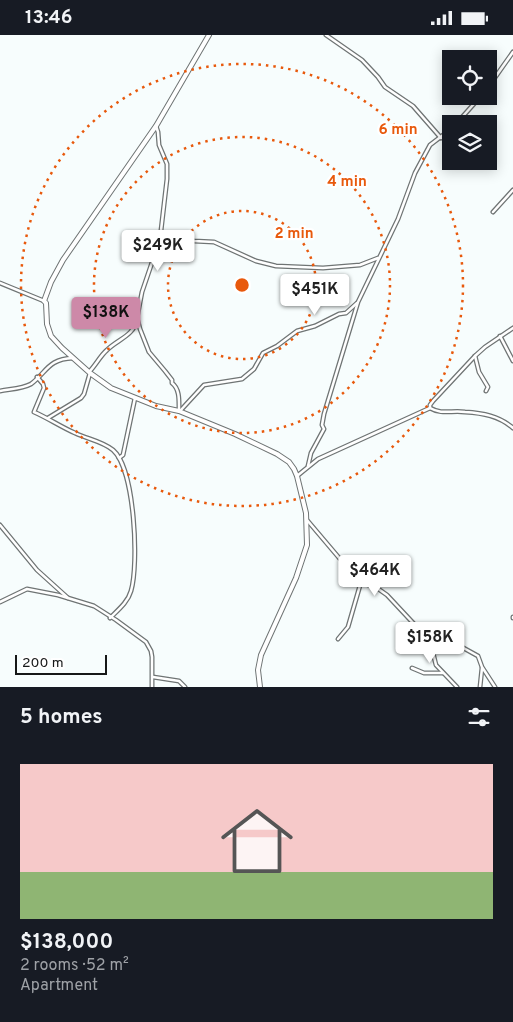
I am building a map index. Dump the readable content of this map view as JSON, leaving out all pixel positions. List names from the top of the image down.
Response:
{
  "scale_bar": "200 m",
  "page": {
    "status": "13:46",
    "price": [
      "$249K",
      "$451K",
      "$138K",
      "$464K",
      "$158K"
    ],
    "scale": "200 m",
    "heading": "5 homes",
    "list": [
      {
        "name": "$138,000",
        "note": "2 rooms · 52 m² · Apartment"
      }
    ]
  },
  "rings": ["6 min", "4 min", "2 min"]
}
